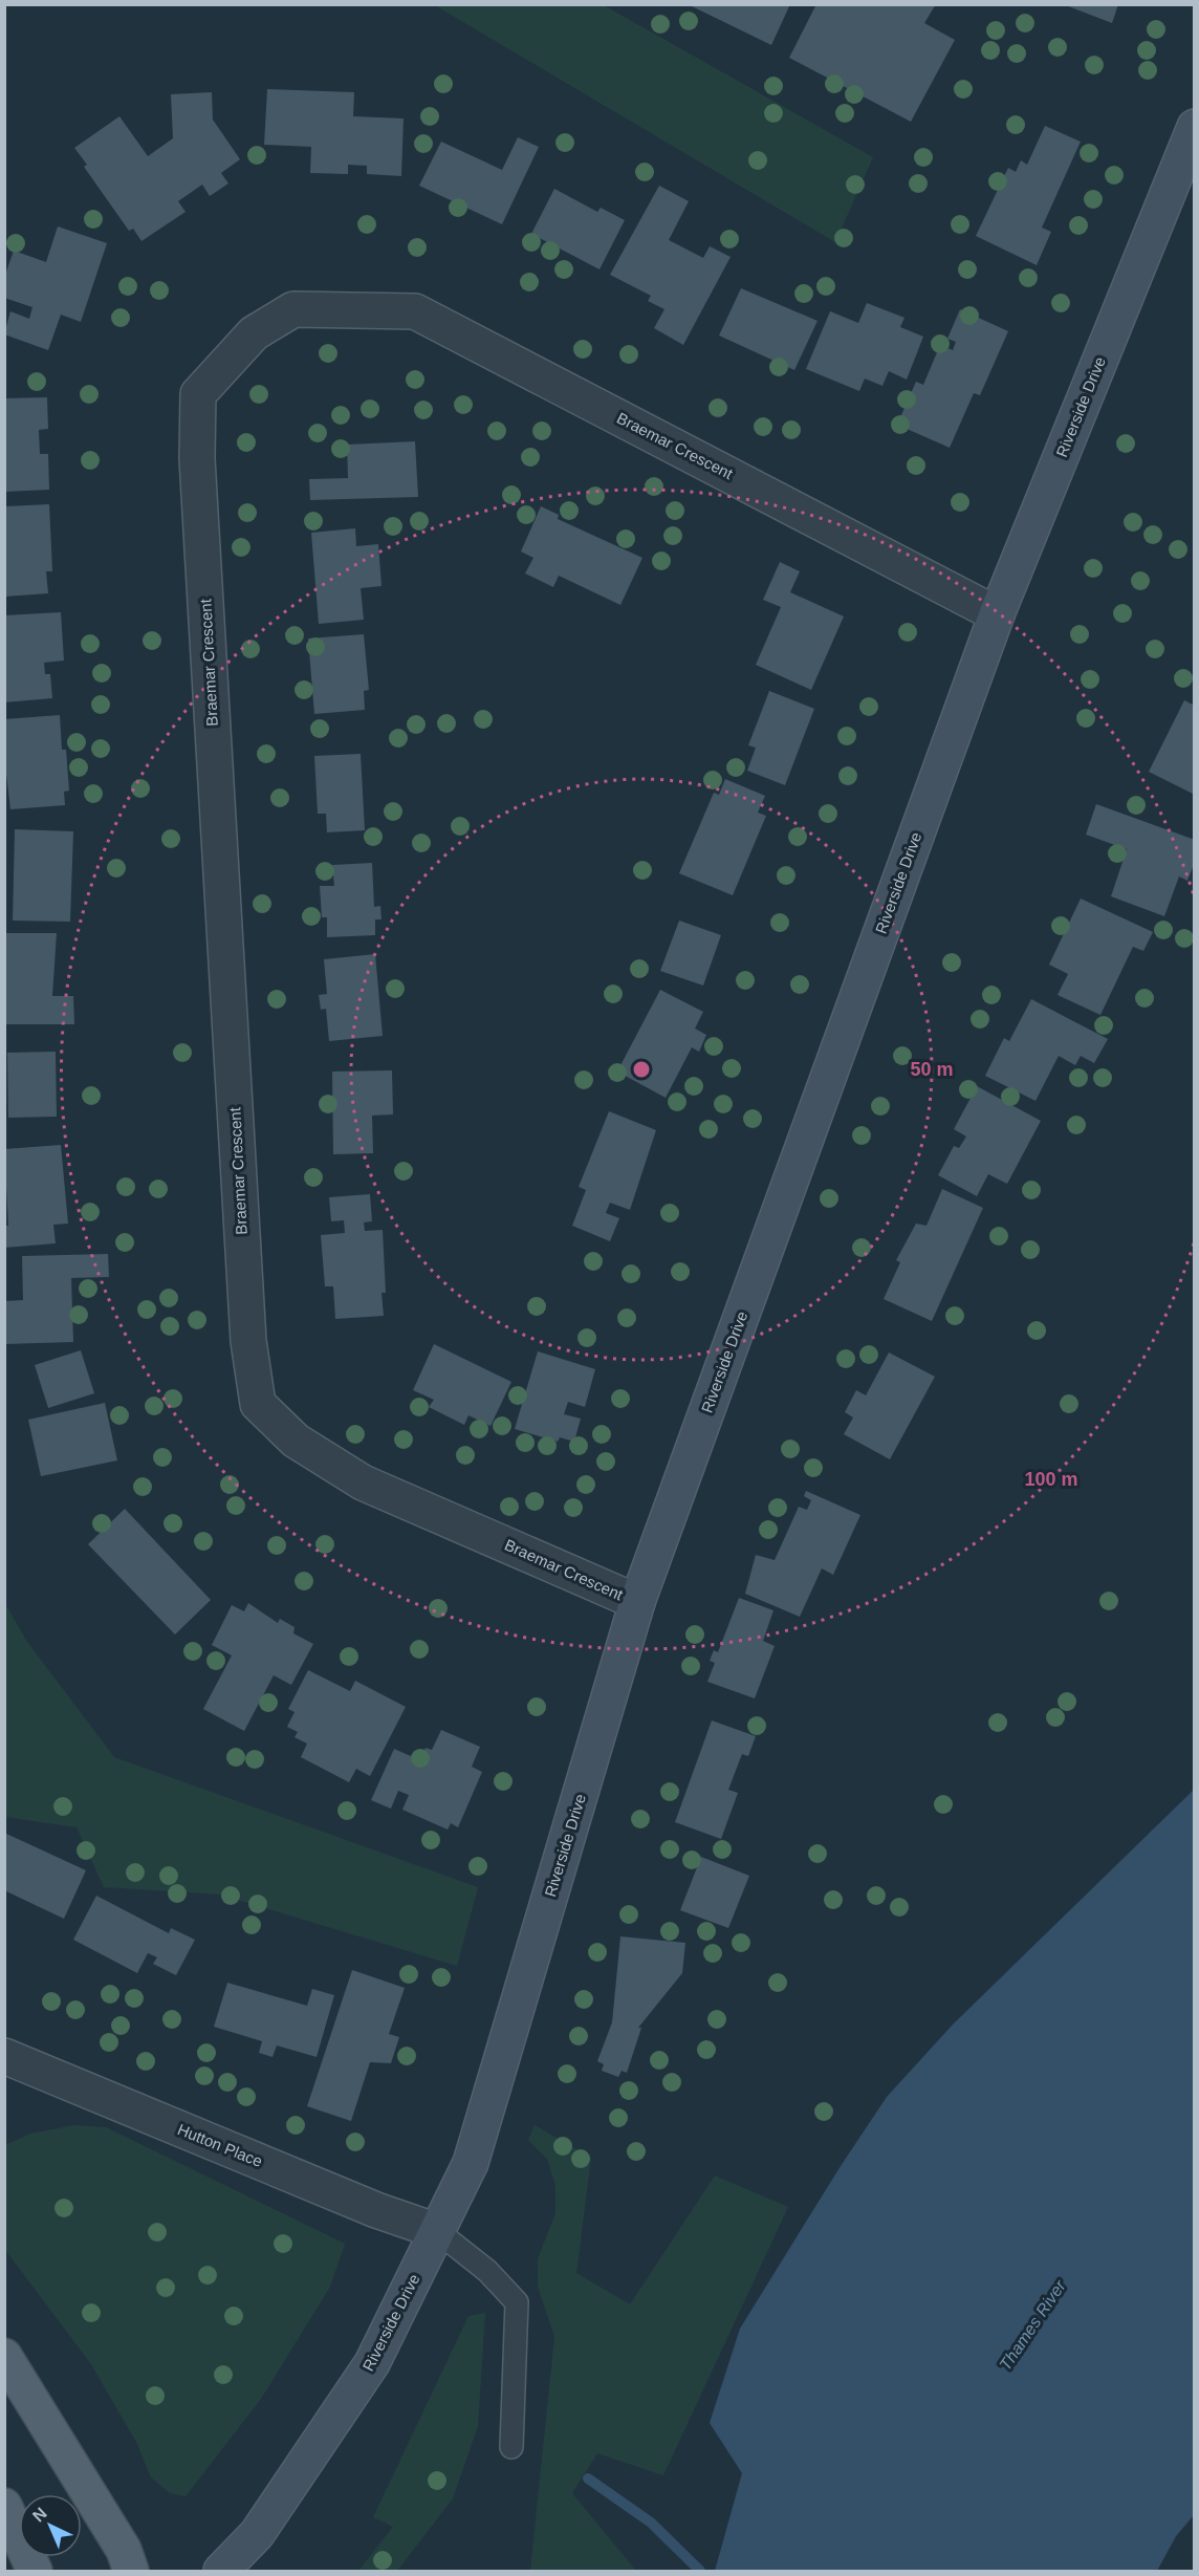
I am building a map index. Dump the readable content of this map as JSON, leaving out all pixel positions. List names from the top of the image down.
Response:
{
  "streets": {
    "main road": ["Riverside Drive"],
    "street": ["Braemar Crescent", "Hutton Place"]
  },
  "crossings": [
    ["Riverside Drive", "Braemar Crescent"],
    ["Riverside Drive", "Hutton Place"]
  ],
  "water": ["Thames River"],
  "north": "top left",
  "rings": ["50 m", "100 m"]
}
